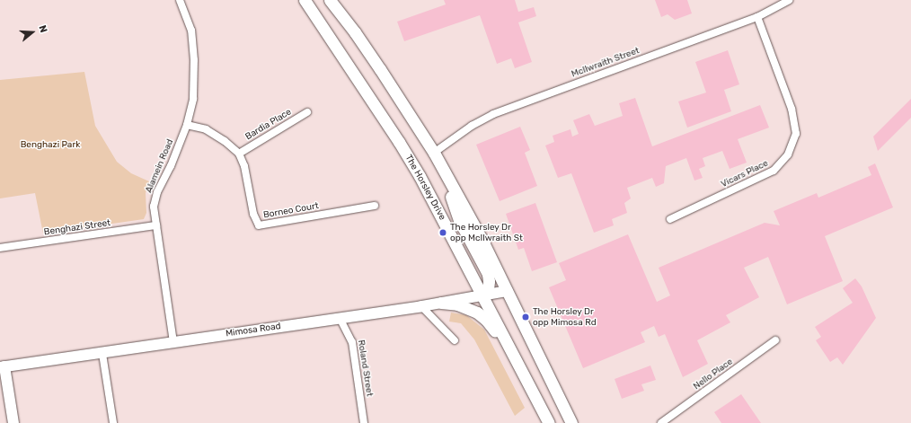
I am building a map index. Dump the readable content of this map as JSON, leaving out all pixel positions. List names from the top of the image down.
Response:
{
  "streets": {
    "main road": ["The Horsley Drive", "Mimosa Road"],
    "street": [
      "McIlwraith Street",
      "Bardia Place",
      "Alamein Road",
      "Vicars Place",
      "Borneo Court",
      "Benghazi Street",
      "Roland Street",
      "Nello Place"
    ]
  },
  "crossings": [
    ["McIlwraith Street", "Vicars Place"],
    ["Bardia Place", "Borneo Court"],
    ["Alamein Road", "Borneo Court"],
    ["Alamein Road", "Benghazi Street"],
    ["Alamein Road", "Mimosa Road"],
    ["The Horsley Drive", "Mimosa Road"],
    ["Mimosa Road", "Roland Street"]
  ],
  "parks": ["Benghazi Park"],
  "places": ["The Horsley Dr opp McIlwraith St", "The Horsley Dr opp Mimosa Rd"],
  "north": "right"
}
